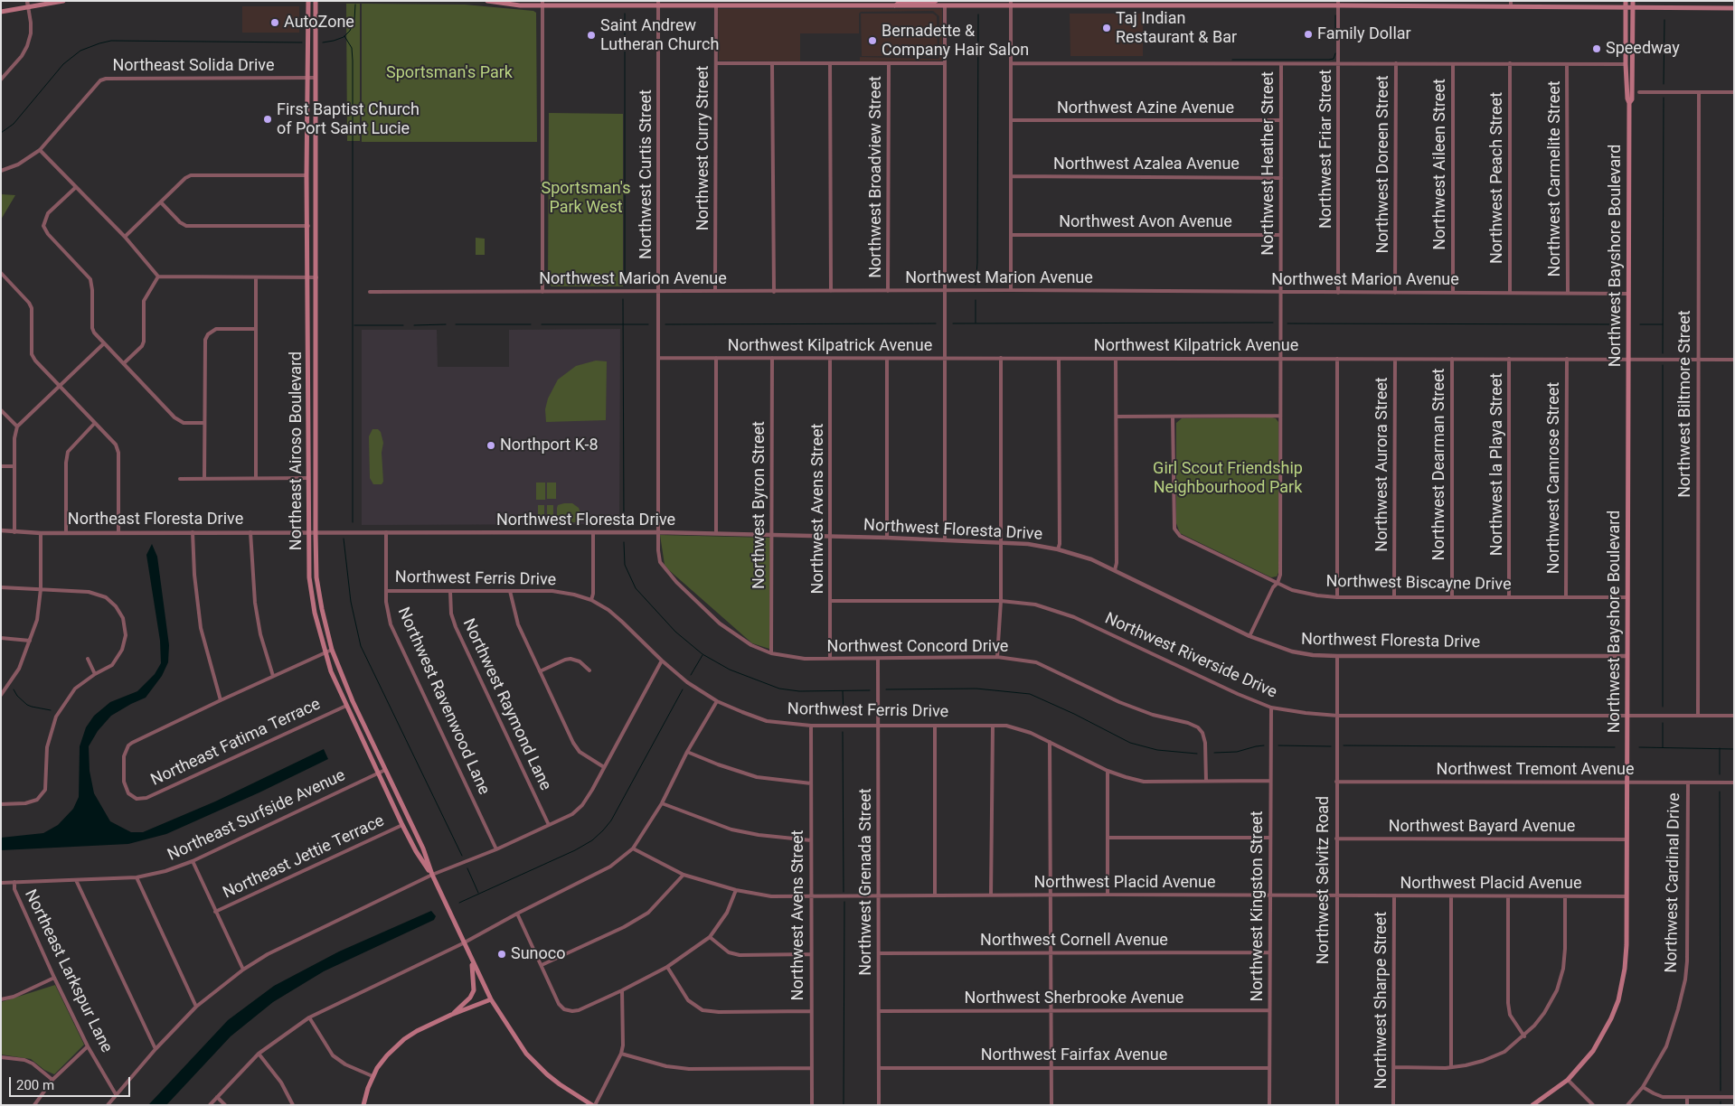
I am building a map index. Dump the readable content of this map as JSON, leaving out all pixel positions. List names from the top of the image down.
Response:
{
  "streets": {
    "main road": ["Northwest Bayshore Boulevard", "Northeast Airoso Boulevard"],
    "street": [
      "Northeast Solida Drive",
      "Northwest Azine Avenue",
      "Northwest Curry Street",
      "Northwest Friar Street",
      "Northwest Heather Street",
      "Northwest Azalea Avenue",
      "Northwest Doreen Street",
      "Northwest Aileen Street",
      "Northwest Curtis Street",
      "Northwest Broadview Street",
      "Northwest Peach Street",
      "Northwest Carmelite Street",
      "Northwest Avon Avenue",
      "Northwest Marion Avenue",
      "Northwest Kilpatrick Avenue",
      "Northwest Biltmore Street",
      "Northwest Aurora Street",
      "Northwest Dearman Street",
      "Northwest la Playa Street",
      "Northwest Camrose Street",
      "Northwest Byron Street",
      "Northwest Avens Street",
      "Northeast Floresta Drive",
      "Northwest Floresta Drive",
      "Northwest Ferris Drive",
      "Northwest Biscayne Drive",
      "Northwest Concord Drive",
      "Northwest Riverside Drive",
      "Northwest Ravenwood Lane",
      "Northwest Raymond Lane",
      "Northeast Fatima Terrace",
      "Northwest Tremont Avenue",
      "Northeast Surfside Avenue",
      "Northwest Bayard Avenue",
      "Northeast Jettie Terrace",
      "Northwest Selvitz Road",
      "Northwest Grenada Street",
      "Northwest Placid Avenue",
      "Northwest Cardinal Drive",
      "Northwest Kingston Street",
      "Northwest Cornell Avenue",
      "Northeast Larkspur Lane",
      "Northwest Sherbrooke Avenue",
      "Northwest Sharpe Street",
      "Northwest Fairfax Avenue"
    ]
  },
  "crossings": [
    ["Northeast Solida Drive", "Northeast Airoso Boulevard"],
    ["Northwest Azine Avenue", "Northwest Heather Street"],
    ["Northwest Curry Street", "Northwest Marion Avenue"],
    ["Northwest Friar Street", "Northwest Marion Avenue"],
    ["Northwest Heather Street", "Northwest Azalea Avenue"],
    ["Northwest Heather Street", "Northwest Avon Avenue"],
    ["Northwest Heather Street", "Northwest Marion Avenue"],
    ["Northwest Heather Street", "Northwest Kilpatrick Avenue"],
    ["Northwest Heather Street", "Northwest Floresta Drive"],
    ["Northwest Heather Street", "Northwest Biscayne Drive"],
    ["Northwest Doreen Street", "Northwest Marion Avenue"],
    ["Northwest Aileen Street", "Northwest Marion Avenue"],
    ["Northwest Curtis Street", "Northwest Marion Avenue"],
    ["Northwest Curtis Street", "Northwest Kilpatrick Avenue"],
    ["Northwest Curtis Street", "Northwest Floresta Drive"],
    ["Northwest Curtis Street", "Northwest Concord Drive"],
    ["Northwest Broadview Street", "Northwest Marion Avenue"],
    ["Northwest Peach Street", "Northwest Marion Avenue"],
    ["Northwest Carmelite Street", "Northwest Marion Avenue"],
    ["Northwest Bayshore Boulevard", "Northwest Marion Avenue"],
    ["Northwest Bayshore Boulevard", "Northwest Kilpatrick Avenue"],
    ["Northwest Bayshore Boulevard", "Northwest Floresta Drive"],
    ["Northwest Bayshore Boulevard", "Northwest Biscayne Drive"],
    ["Northwest Bayshore Boulevard", "Northwest Riverside Drive"],
    ["Northwest Bayshore Boulevard", "Northwest Tremont Avenue"],
    ["Northwest Bayshore Boulevard", "Northwest Bayard Avenue"],
    ["Northwest Bayshore Boulevard", "Northwest Placid Avenue"],
    ["Northwest Kilpatrick Avenue", "Northwest Biltmore Street"],
    ["Northwest Kilpatrick Avenue", "Northwest Aurora Street"],
    ["Northwest Kilpatrick Avenue", "Northwest Dearman Street"],
    ["Northwest Kilpatrick Avenue", "Northwest la Playa Street"],
    ["Northwest Kilpatrick Avenue", "Northwest Camrose Street"],
    ["Northwest Kilpatrick Avenue", "Northwest Byron Street"],
    ["Northwest Kilpatrick Avenue", "Northwest Avens Street"],
    ["Northwest Biltmore Street", "Northwest Riverside Drive"],
    ["Northeast Airoso Boulevard", "Northeast Floresta Drive"],
    ["Northeast Airoso Boulevard", "Northwest Floresta Drive"],
    ["Northeast Airoso Boulevard", "Northeast Fatima Terrace"],
    ["Northeast Airoso Boulevard", "Northeast Surfside Avenue"],
    ["Northeast Airoso Boulevard", "Northeast Jettie Terrace"],
    ["Northwest Aurora Street", "Northwest Biscayne Drive"],
    ["Northwest Dearman Street", "Northwest Biscayne Drive"],
    ["Northwest la Playa Street", "Northwest Biscayne Drive"],
    ["Northwest Camrose Street", "Northwest Biscayne Drive"],
    ["Northwest Byron Street", "Northwest Floresta Drive"],
    ["Northwest Byron Street", "Northwest Concord Drive"],
    ["Northwest Avens Street", "Northwest Floresta Drive"],
    ["Northwest Avens Street", "Northwest Ferris Drive"],
    ["Northwest Avens Street", "Northwest Concord Drive"],
    ["Northwest Avens Street", "Northwest Riverside Drive"],
    ["Northwest Avens Street", "Northwest Placid Avenue"],
    ["Northeast Floresta Drive", "Northwest Floresta Drive"],
    ["Northwest Floresta Drive", "Northwest Concord Drive"],
    ["Northwest Floresta Drive", "Northwest Ravenwood Lane"],
    ["Northwest Floresta Drive", "Northwest Selvitz Road"],
    ["Northwest Ferris Drive", "Northwest Concord Drive"],
    ["Northwest Ferris Drive", "Northwest Ravenwood Lane"],
    ["Northwest Ferris Drive", "Northwest Raymond Lane"],
    ["Northwest Ferris Drive", "Northwest Grenada Street"],
    ["Northwest Ferris Drive", "Northwest Kingston Street"],
    ["Northwest Concord Drive", "Northwest Grenada Street"],
    ["Northwest Riverside Drive", "Northwest Selvitz Road"],
    ["Northwest Riverside Drive", "Northwest Kingston Street"],
    ["Northwest Tremont Avenue", "Northwest Selvitz Road"],
    ["Northwest Tremont Avenue", "Northwest Cardinal Drive"],
    ["Northeast Surfside Avenue", "Northeast Larkspur Lane"],
    ["Northwest Bayard Avenue", "Northwest Selvitz Road"],
    ["Northwest Selvitz Road", "Northwest Placid Avenue"],
    ["Northwest Grenada Street", "Northwest Placid Avenue"],
    ["Northwest Grenada Street", "Northwest Cornell Avenue"],
    ["Northwest Grenada Street", "Northwest Sherbrooke Avenue"],
    ["Northwest Grenada Street", "Northwest Fairfax Avenue"],
    ["Northwest Placid Avenue", "Northwest Kingston Street"],
    ["Northwest Placid Avenue", "Northwest Sharpe Street"],
    ["Northwest Kingston Street", "Northwest Cornell Avenue"],
    ["Northwest Kingston Street", "Northwest Sherbrooke Avenue"],
    ["Northwest Kingston Street", "Northwest Fairfax Avenue"]
  ],
  "parks": ["Sportsman's Park", "Sportsman's Park West", "Girl Scout Friendship Neighbourhood Park"],
  "places": [
    "AutoZone",
    "Taj Indian Restaurant & Bar",
    "Family Dollar",
    "Saint Andrew Lutheran Church",
    "Bernadette & Company Hair Salon",
    "Speedway",
    "First Baptist Church of Port Saint Lucie",
    "Northport K-8",
    "Sunoco"
  ],
  "scale_bar": "200 m"
}
